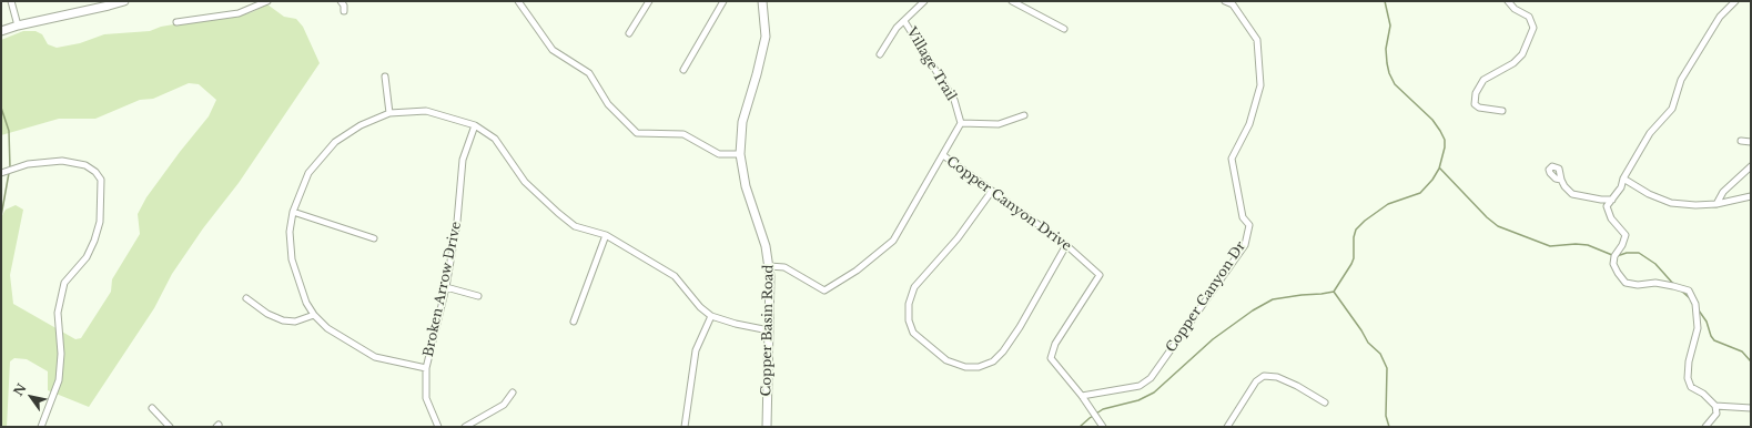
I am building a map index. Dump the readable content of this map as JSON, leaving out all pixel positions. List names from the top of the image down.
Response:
{
  "streets": {
    "street": [
      "Village Trail",
      "Copper Canyon Drive",
      "Broken Arrow Drive",
      "Copper Canyon Dr",
      "Copper Basin Road"
    ]
  },
  "crossings": [
    ["Copper Canyon Drive", "Copper Canyon Dr"],
    ["Copper Canyon Drive", "Copper Basin Road"]
  ],
  "north": "top left"
}
